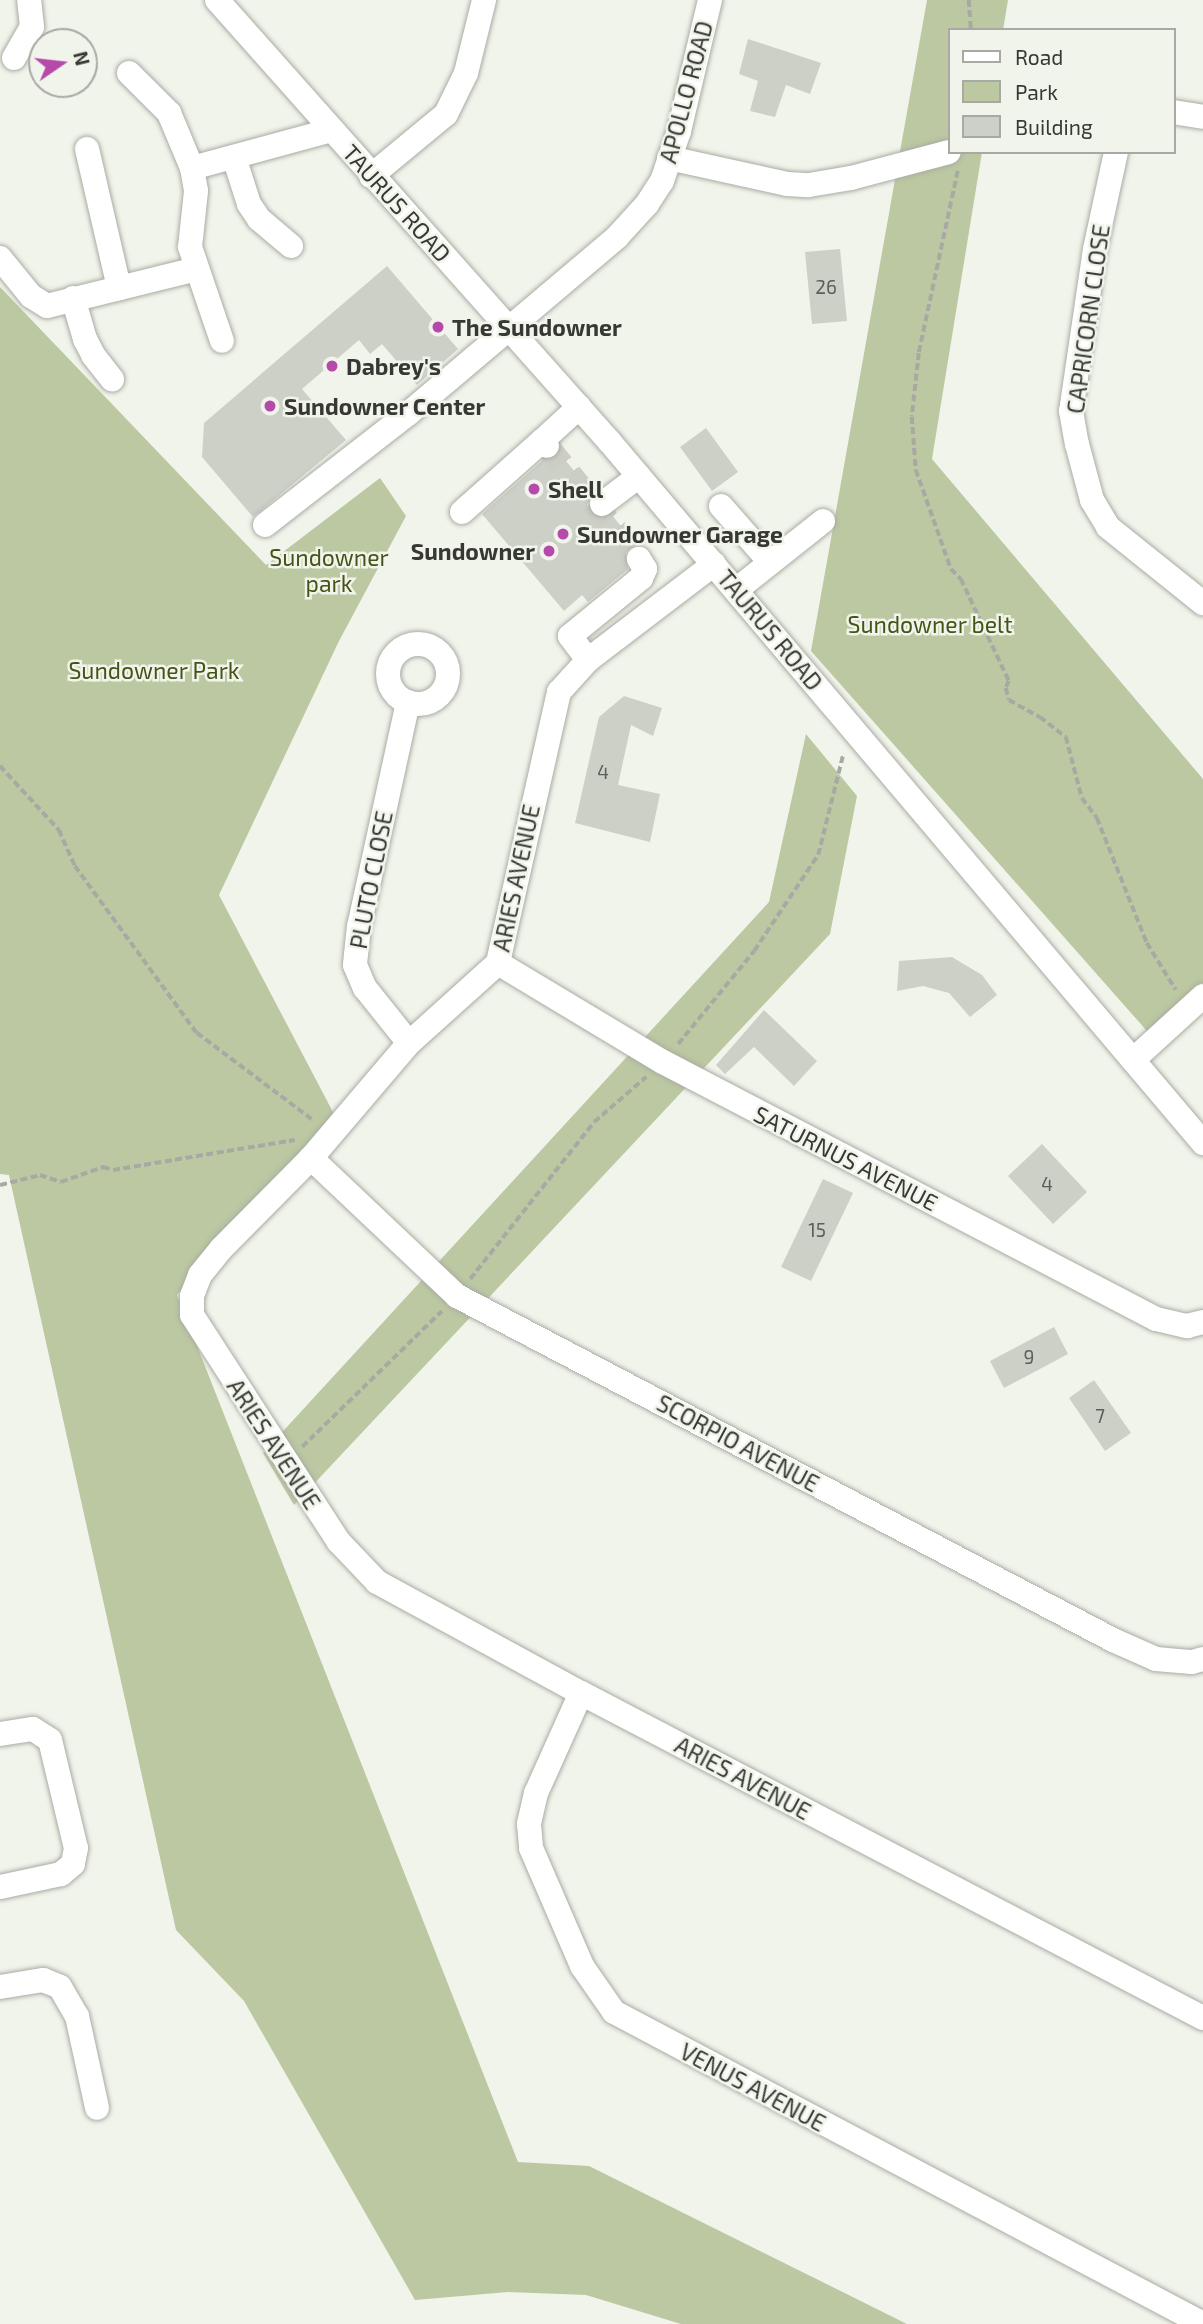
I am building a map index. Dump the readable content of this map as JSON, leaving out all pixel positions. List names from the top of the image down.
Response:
{
  "streets": {
    "street": [
      "APOLLO ROAD",
      "TAURUS ROAD",
      "CAPRICORN CLOSE",
      "ARIES AVENUE",
      "PLUTO CLOSE",
      "SATURNUS AVENUE",
      "SCORPIO AVENUE",
      "VENUS AVENUE"
    ]
  },
  "crossings": [
    ["APOLLO ROAD", "TAURUS ROAD"],
    ["TAURUS ROAD", "ARIES AVENUE"],
    ["ARIES AVENUE", "PLUTO CLOSE"],
    ["ARIES AVENUE", "SATURNUS AVENUE"],
    ["ARIES AVENUE", "SCORPIO AVENUE"],
    ["ARIES AVENUE", "VENUS AVENUE"]
  ],
  "parks": ["Sundowner park", "Sundowner belt", "Sundowner Park"],
  "places": [
    "The Sundowner",
    "Dabrey's",
    "Sundowner Center",
    "Shell",
    "Sundowner Garage",
    "Sundowner"
  ],
  "house_numbers": [
    "26",
    "4",
    "4",
    "15",
    "9",
    "7"
  ],
  "legend": ["Road", "Park", "Building"],
  "north": "right"
}
